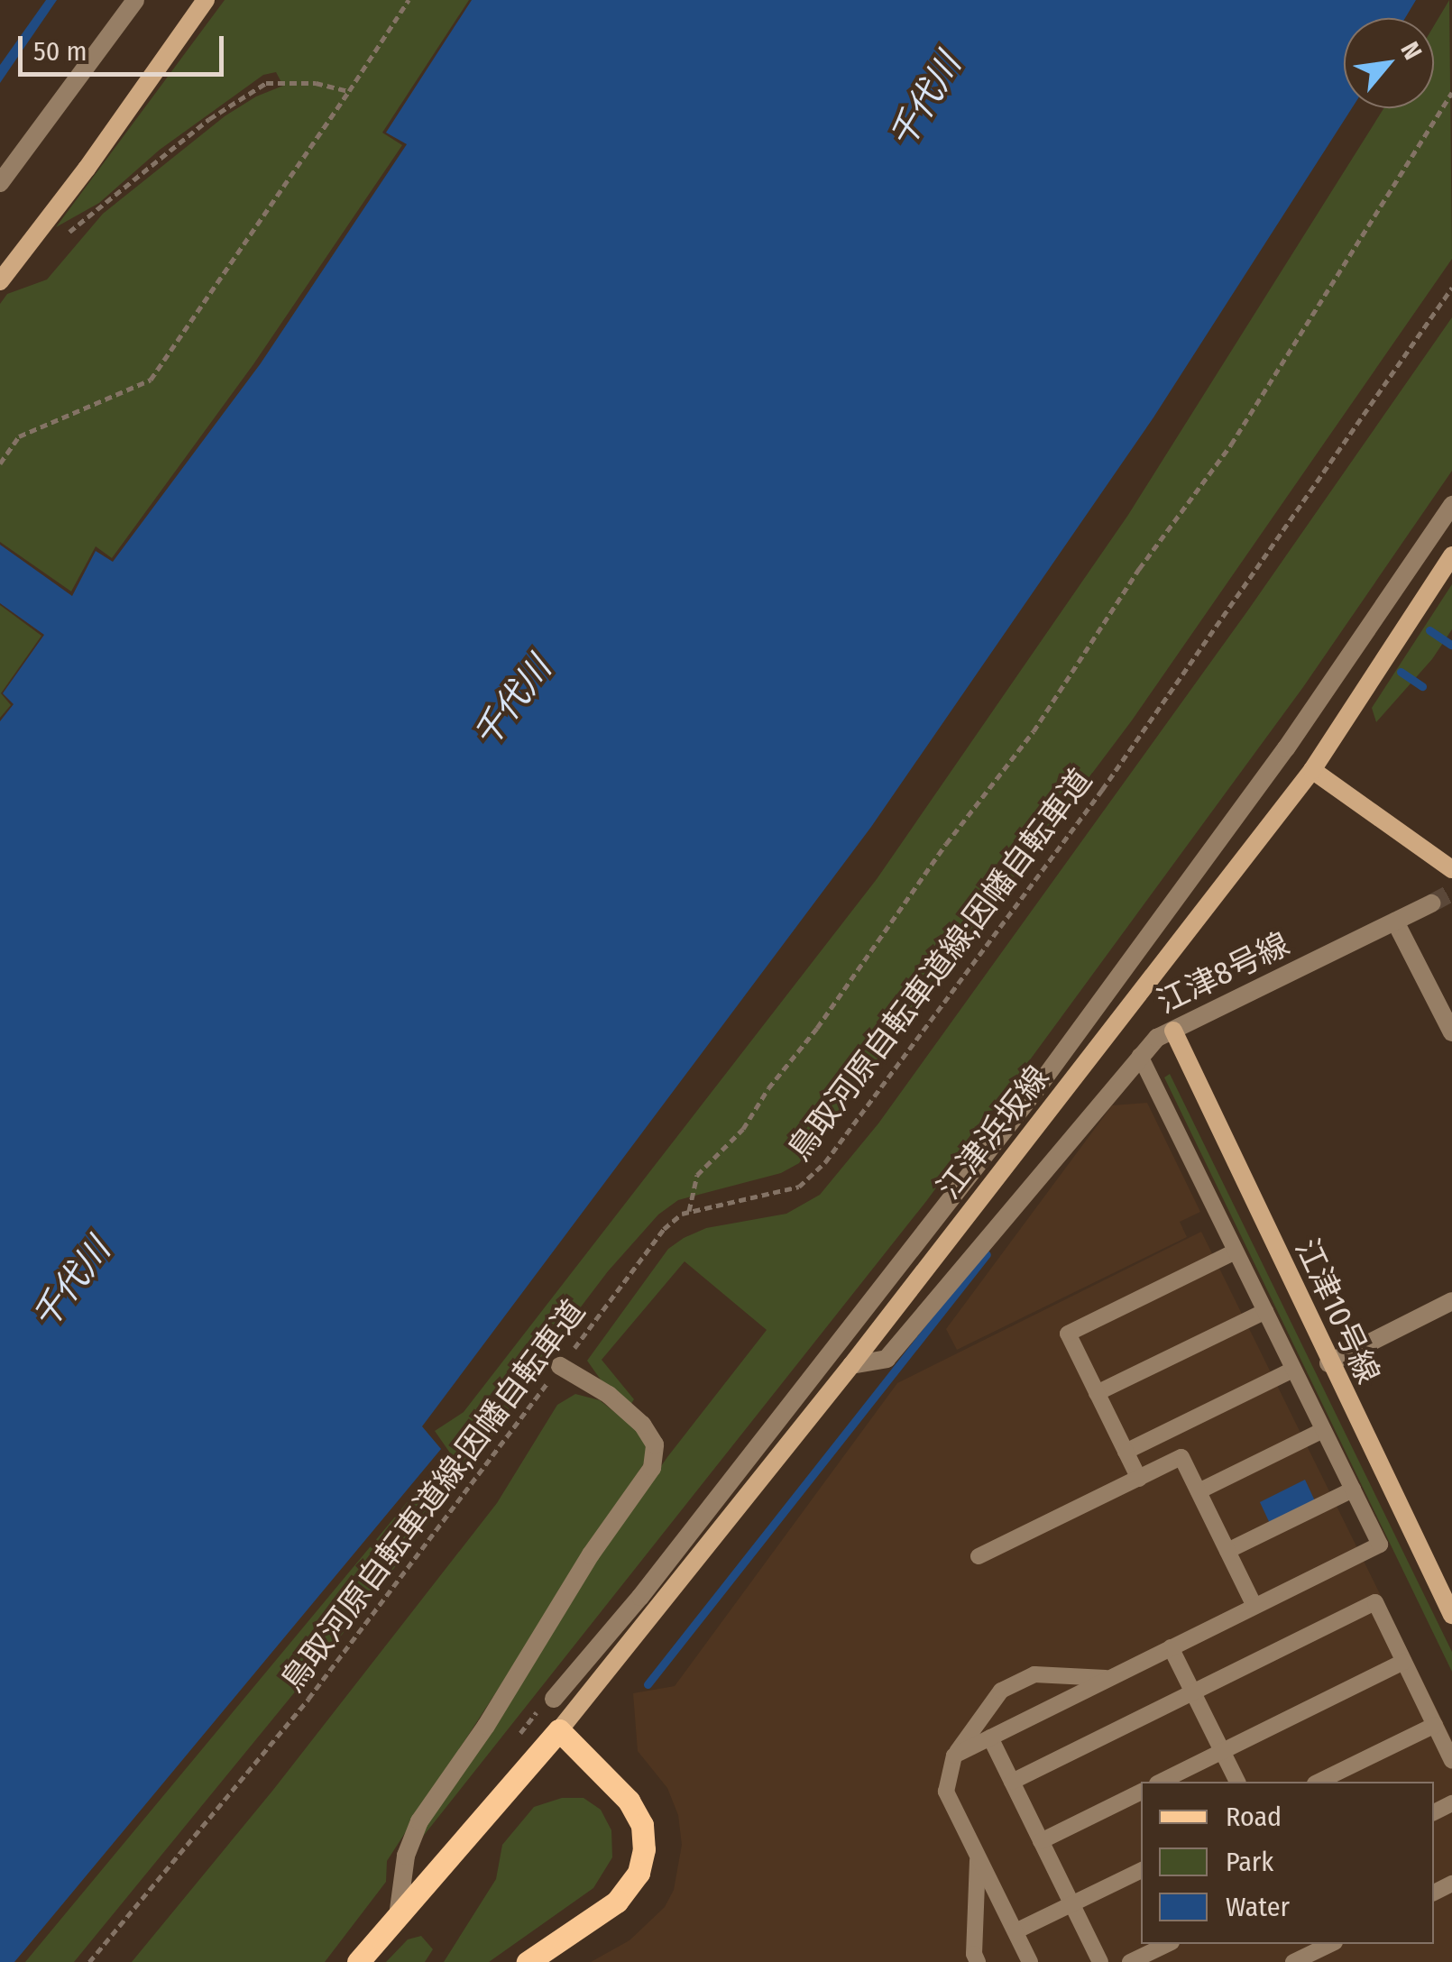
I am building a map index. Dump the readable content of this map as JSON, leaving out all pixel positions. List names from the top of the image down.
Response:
{
  "streets": {
    "street": ["江津8号線", "江津浜坂線", "江津10号線"],
    "path": ["鳥取河原自転車道線;因幡自転車道"]
  },
  "crossings": [
    ["江津8号線", "江津浜坂線"],
    ["江津8号線", "江津10号線"]
  ],
  "water": ["千代川"],
  "legend": ["Road", "Park", "Water"],
  "scale_bar": "50 m",
  "north": "top right"
}
